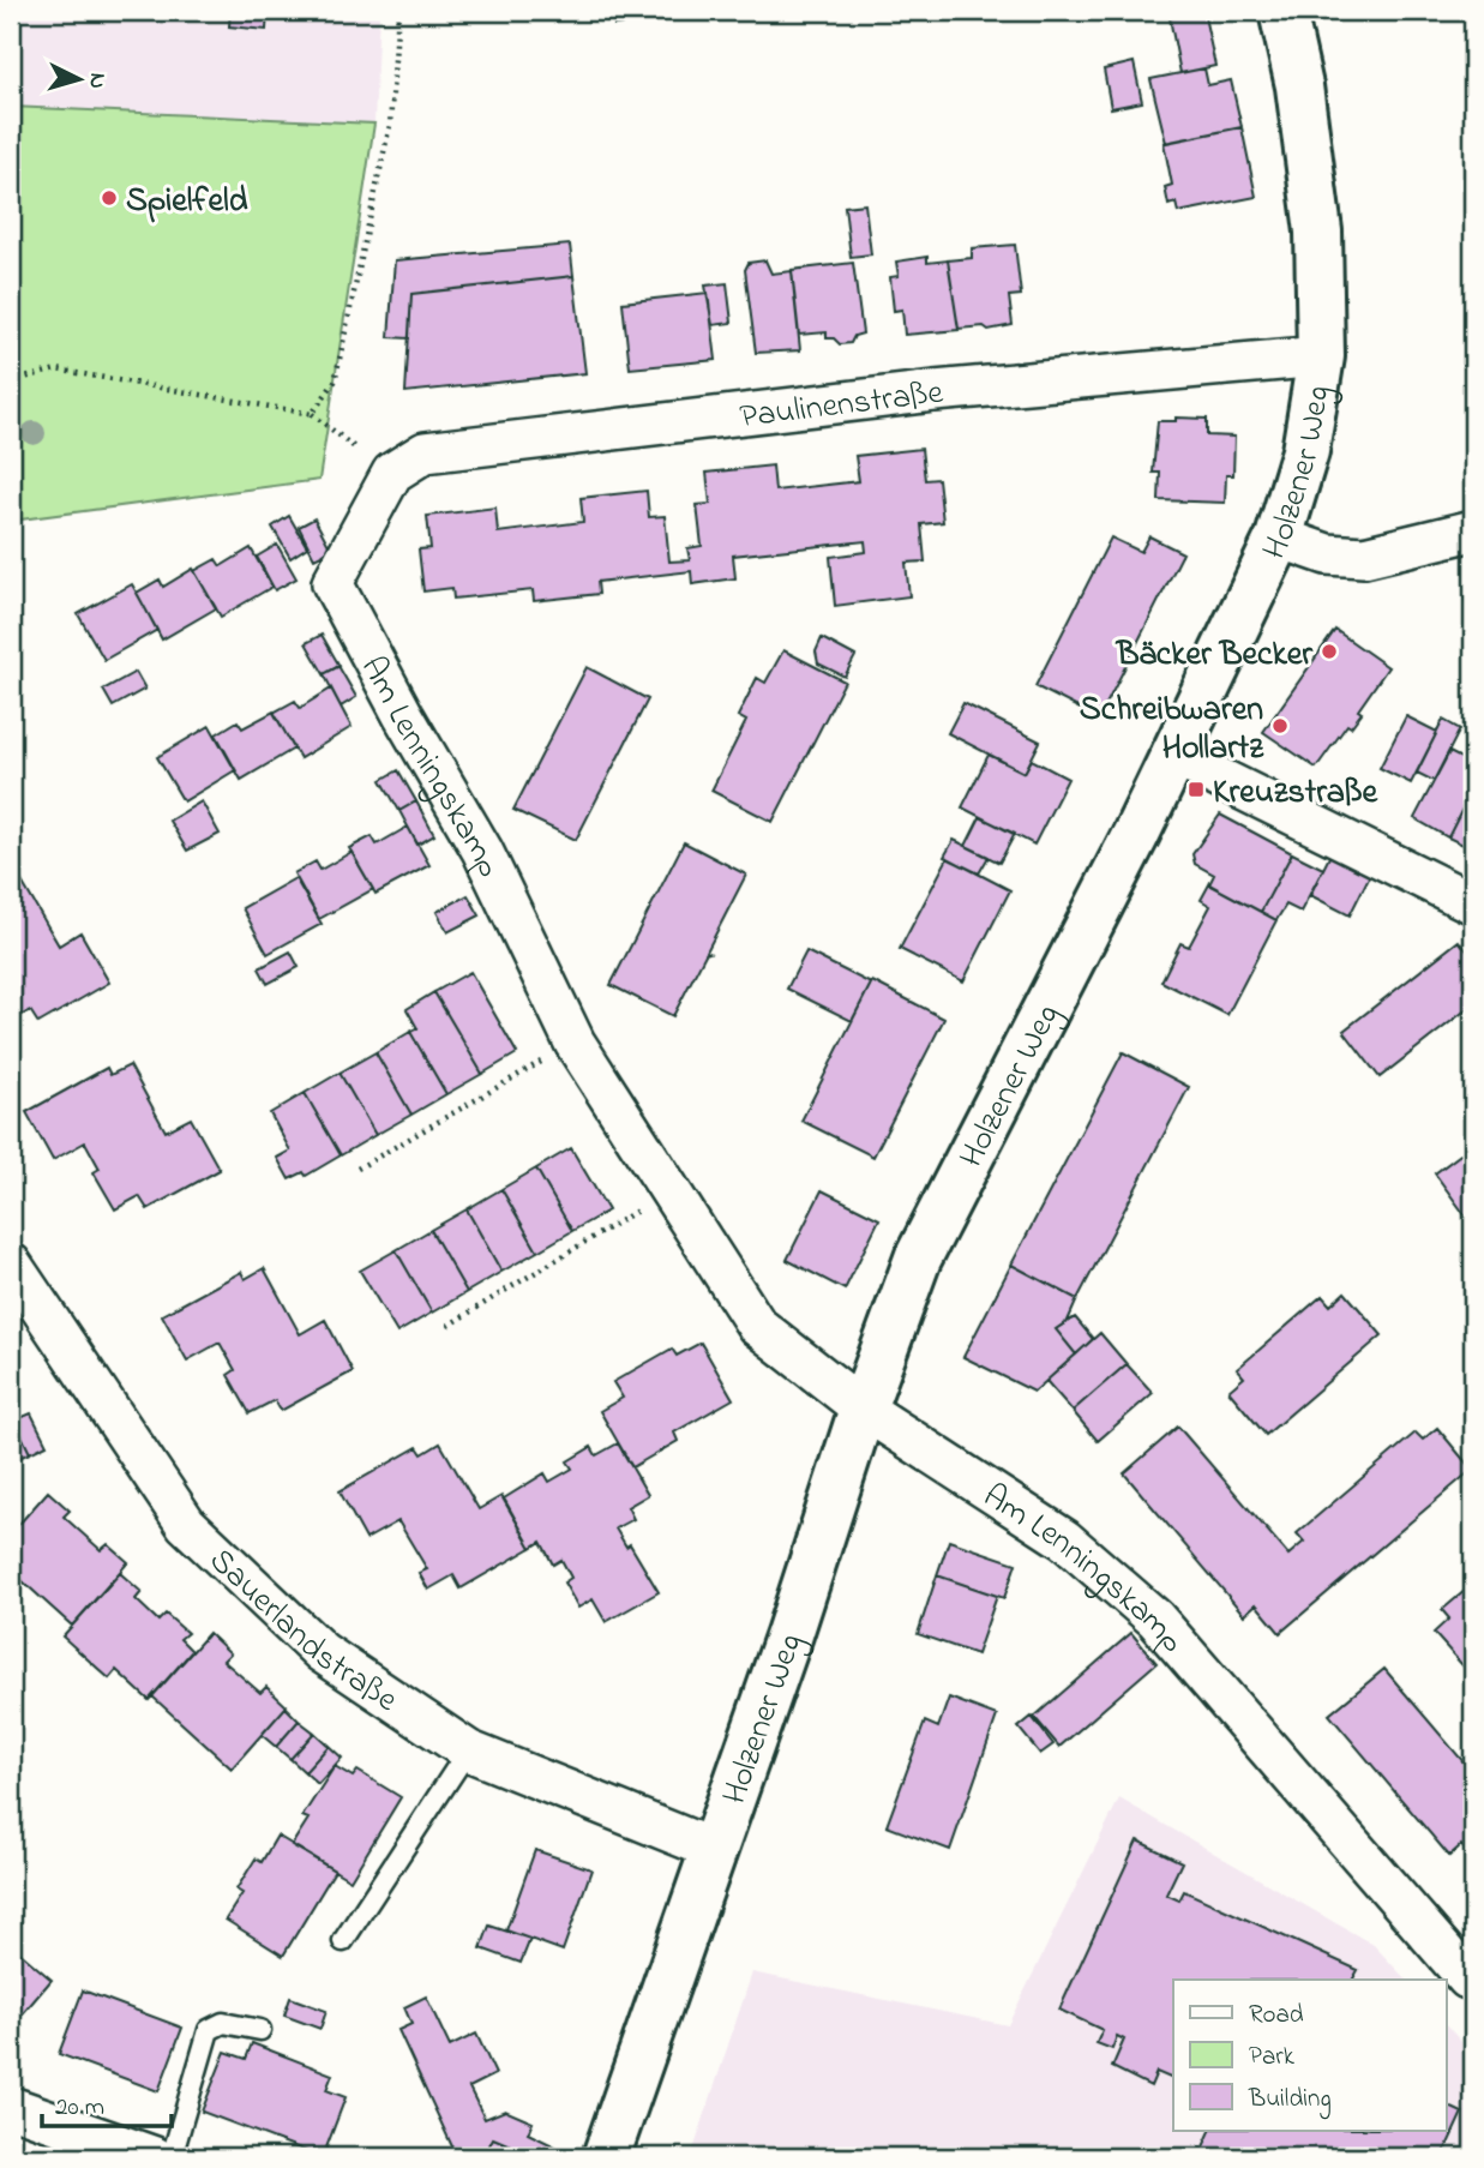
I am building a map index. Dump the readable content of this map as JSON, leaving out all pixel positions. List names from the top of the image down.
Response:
{
  "streets": {
    "main road": ["Holzener Weg"],
    "street": ["Paulinenstraße", "Am Lenningskamp", "Sauerlandstraße"]
  },
  "crossings": [
    ["Paulinenstraße", "Holzener Weg"],
    ["Paulinenstraße", "Am Lenningskamp"],
    ["Holzener Weg", "Am Lenningskamp"],
    ["Holzener Weg", "Sauerlandstraße"]
  ],
  "places": {
    "other": ["Spielfeld", "Bäcker Becker", "Schreibwaren Hollartz"],
    "transit": ["Kreuzstraße"]
  },
  "legend": ["Road", "Park", "Building"],
  "scale_bar": "20 m",
  "north": "right"
}
